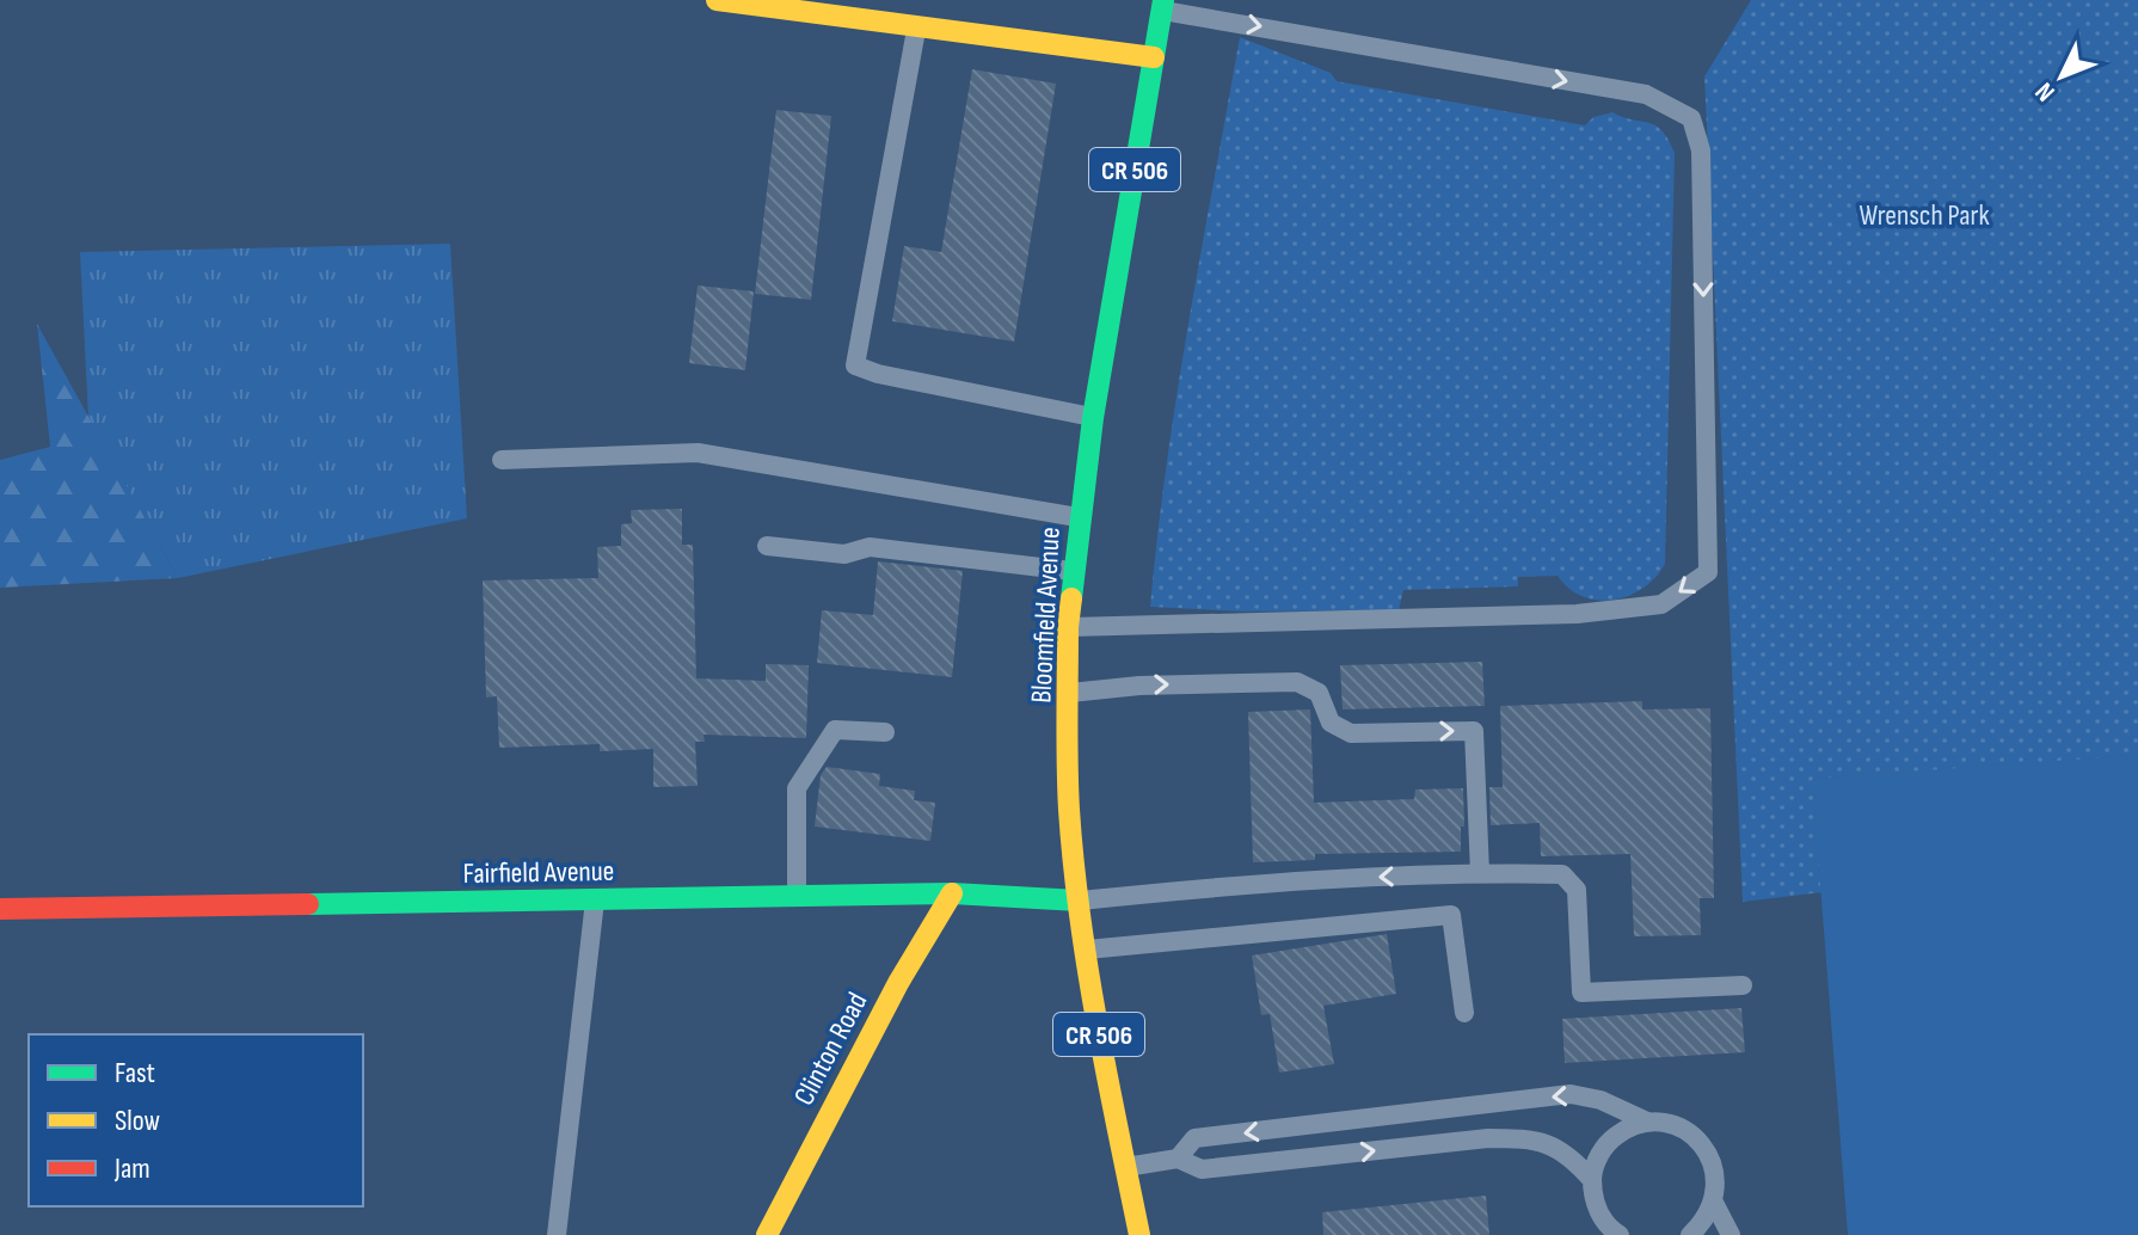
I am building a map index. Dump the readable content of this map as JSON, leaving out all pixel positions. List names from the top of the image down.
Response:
{
  "streets": {
    "street": [
      "CR 506",
      "Bloomfield Avenue",
      "Fairfield Avenue",
      "Clinton Road"
    ]
  },
  "crossings": [
    ["Bloomfield Avenue", "Fairfield Avenue"],
    ["Fairfield Avenue", "Clinton Road"]
  ],
  "parks": ["Wrensch Park"],
  "legend": ["Fast", "Slow", "Jam"],
  "north": "bottom left"
}
